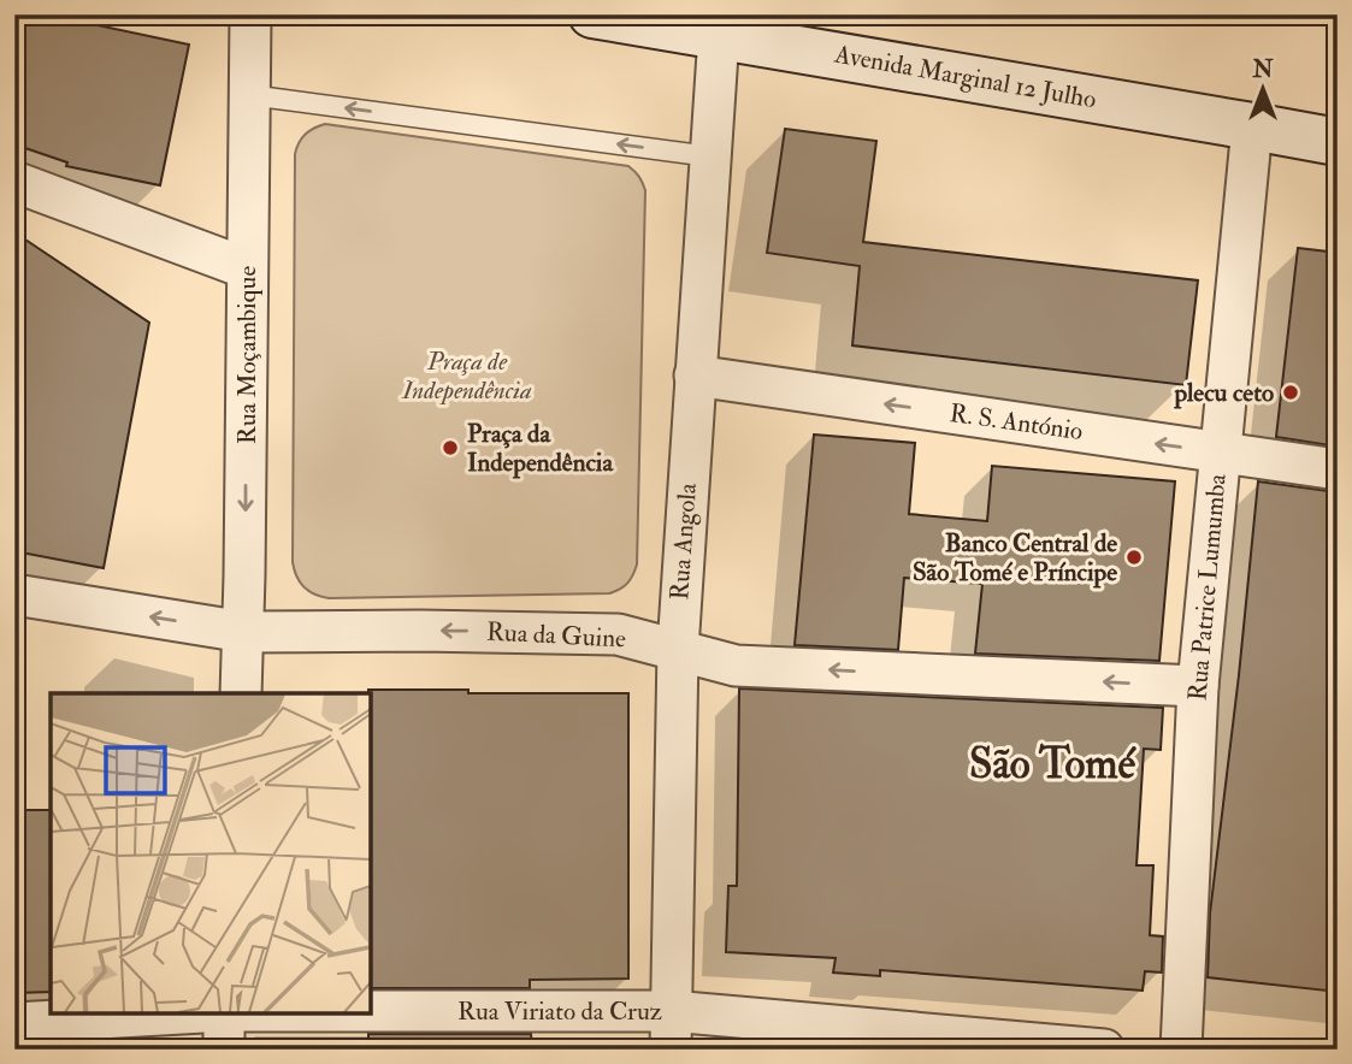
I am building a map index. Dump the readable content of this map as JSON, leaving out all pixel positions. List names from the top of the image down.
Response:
{
  "streets": {
    "main road": ["Avenida Marginal 12 Julho"],
    "street": [
      "Rua Moçambique",
      "R. S. António",
      "Rua Angola",
      "Rua Patrice Lumumba",
      "Rua da Guine",
      "Rua Viriato da Cruz"
    ]
  },
  "crossings": [
    ["Avenida Marginal 12 Julho", "Rua Angola"],
    ["Avenida Marginal 12 Julho", "Rua Patrice Lumumba"],
    ["Rua Moçambique", "Rua da Guine"],
    ["R. S. António", "Rua Angola"],
    ["R. S. António", "Rua Patrice Lumumba"],
    ["Rua Angola", "Rua da Guine"],
    ["Rua Angola", "Rua Viriato da Cruz"],
    ["Rua Patrice Lumumba", "Rua da Guine"]
  ],
  "one_way": ["Rua Moçambique", "R. S. António", "Rua da Guine"],
  "districts": ["São Tomé"],
  "parks": ["Praça de Independência"],
  "places": ["plecu ceto", "Praça da Independência", "Banco Central de São Tomé e Príncipe"],
  "north": "top"
}
